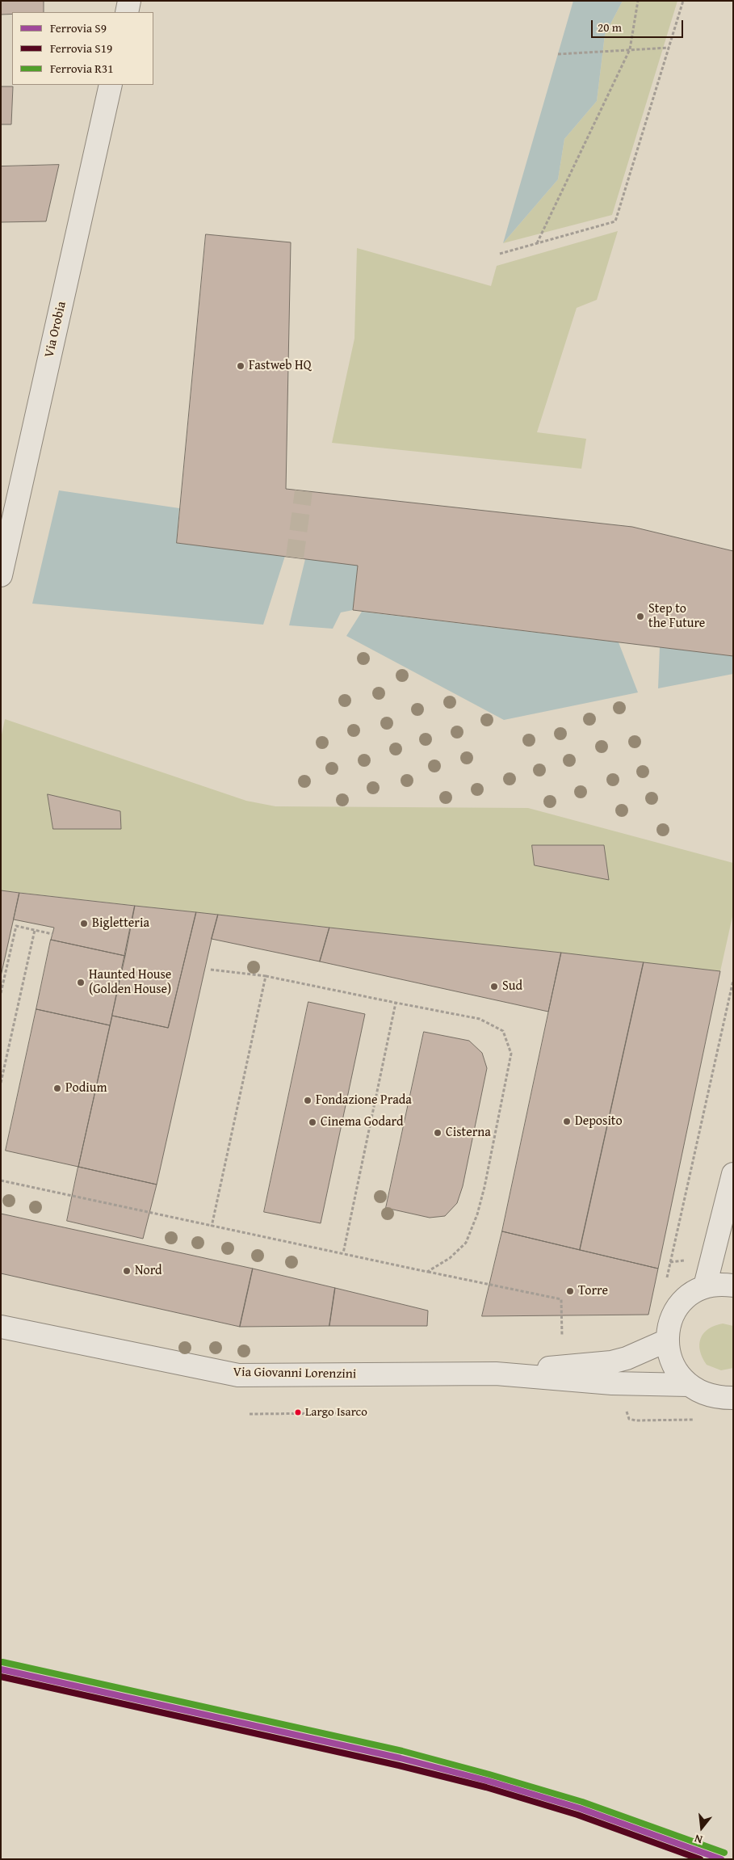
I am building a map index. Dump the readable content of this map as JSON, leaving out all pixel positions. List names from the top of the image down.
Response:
{
  "streets": {
    "street": ["Via Orobia", "Via Giovanni Lorenzini"]
  },
  "places": [
    "Fastweb HQ",
    "Step to the Future",
    "Bigletteria",
    "Haunted House (Golden House)",
    "Sud",
    "Podium",
    "Fondazione Prada",
    "Deposito",
    "Cinema Godard",
    "Cisterna",
    "Nord",
    "Torre",
    "Largo Isarco"
  ],
  "lines": ["rail line R31", "rail line S9", "rail line S19"],
  "legend": ["Ferrovia S9", "Ferrovia S19", "Ferrovia R31"],
  "scale_bar": "20 m",
  "north": "bottom"
}
